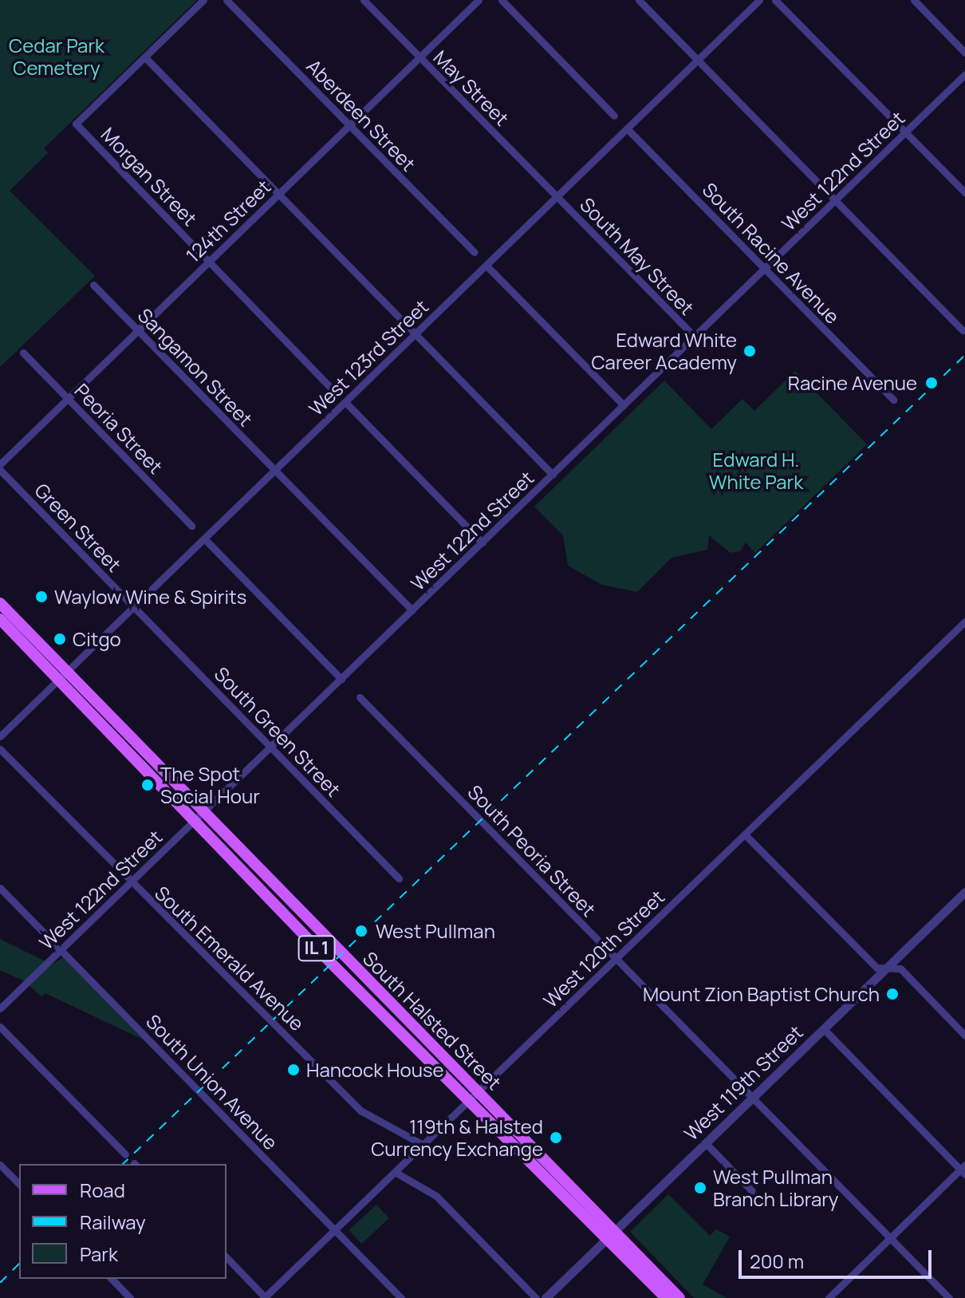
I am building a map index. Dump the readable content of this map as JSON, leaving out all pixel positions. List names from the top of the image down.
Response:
{
  "streets": {
    "main road": ["IL 1", "South Halsted Street"],
    "street": [
      "May Street",
      "Aberdeen Street",
      "West 122nd Street",
      "Morgan Street",
      "124th Street",
      "South Racine Avenue",
      "South May Street",
      "West 123rd Street",
      "Sangamon Street",
      "Peoria Street",
      "Green Street",
      "South Green Street",
      "South Peoria Street",
      "West 120th Street",
      "South Emerald Avenue",
      "South Union Avenue",
      "West 119th Street"
    ]
  },
  "crossings": [
    ["May Street", "124th Street"],
    ["May Street", "South May Street"],
    ["May Street", "West 123rd Street"],
    ["Aberdeen Street", "124th Street"],
    ["West 122nd Street", "South Racine Avenue"],
    ["West 122nd Street", "South May Street"],
    ["West 122nd Street", "Sangamon Street"],
    ["West 122nd Street", "South Green Street"],
    ["West 122nd Street", "South Emerald Avenue"],
    ["West 122nd Street", "South Halsted Street"],
    ["West 122nd Street", "South Union Avenue"],
    ["Morgan Street", "124th Street"],
    ["124th Street", "Sangamon Street"],
    ["124th Street", "Peoria Street"],
    ["South Racine Avenue", "West 123rd Street"],
    ["South May Street", "West 123rd Street"],
    ["West 123rd Street", "Sangamon Street"],
    ["West 123rd Street", "Green Street"],
    ["West 123rd Street", "South Green Street"],
    ["West 123rd Street", "South Halsted Street"],
    ["Green Street", "South Green Street"],
    ["South Peoria Street", "West 120th Street"],
    ["South Peoria Street", "West 119th Street"],
    ["West 120th Street", "South Emerald Avenue"],
    ["West 120th Street", "South Halsted Street"],
    ["West 120th Street", "South Union Avenue"],
    ["South Halsted Street", "West 119th Street"]
  ],
  "parks": ["Cedar Park Cemetery", "Edward H. White Park"],
  "places": [
    "Edward White Career Academy",
    "Racine Avenue",
    "Waylow Wine & Spirits",
    "Citgo",
    "The Spot Social Hour",
    "West Pullman",
    "Mount Zion Baptist Church",
    "Hancock House",
    "119th & Halsted Currency Exchange",
    "West Pullman Branch Library"
  ],
  "legend": ["Road", "Railway", "Park"],
  "scale_bar": "200 m"
}
